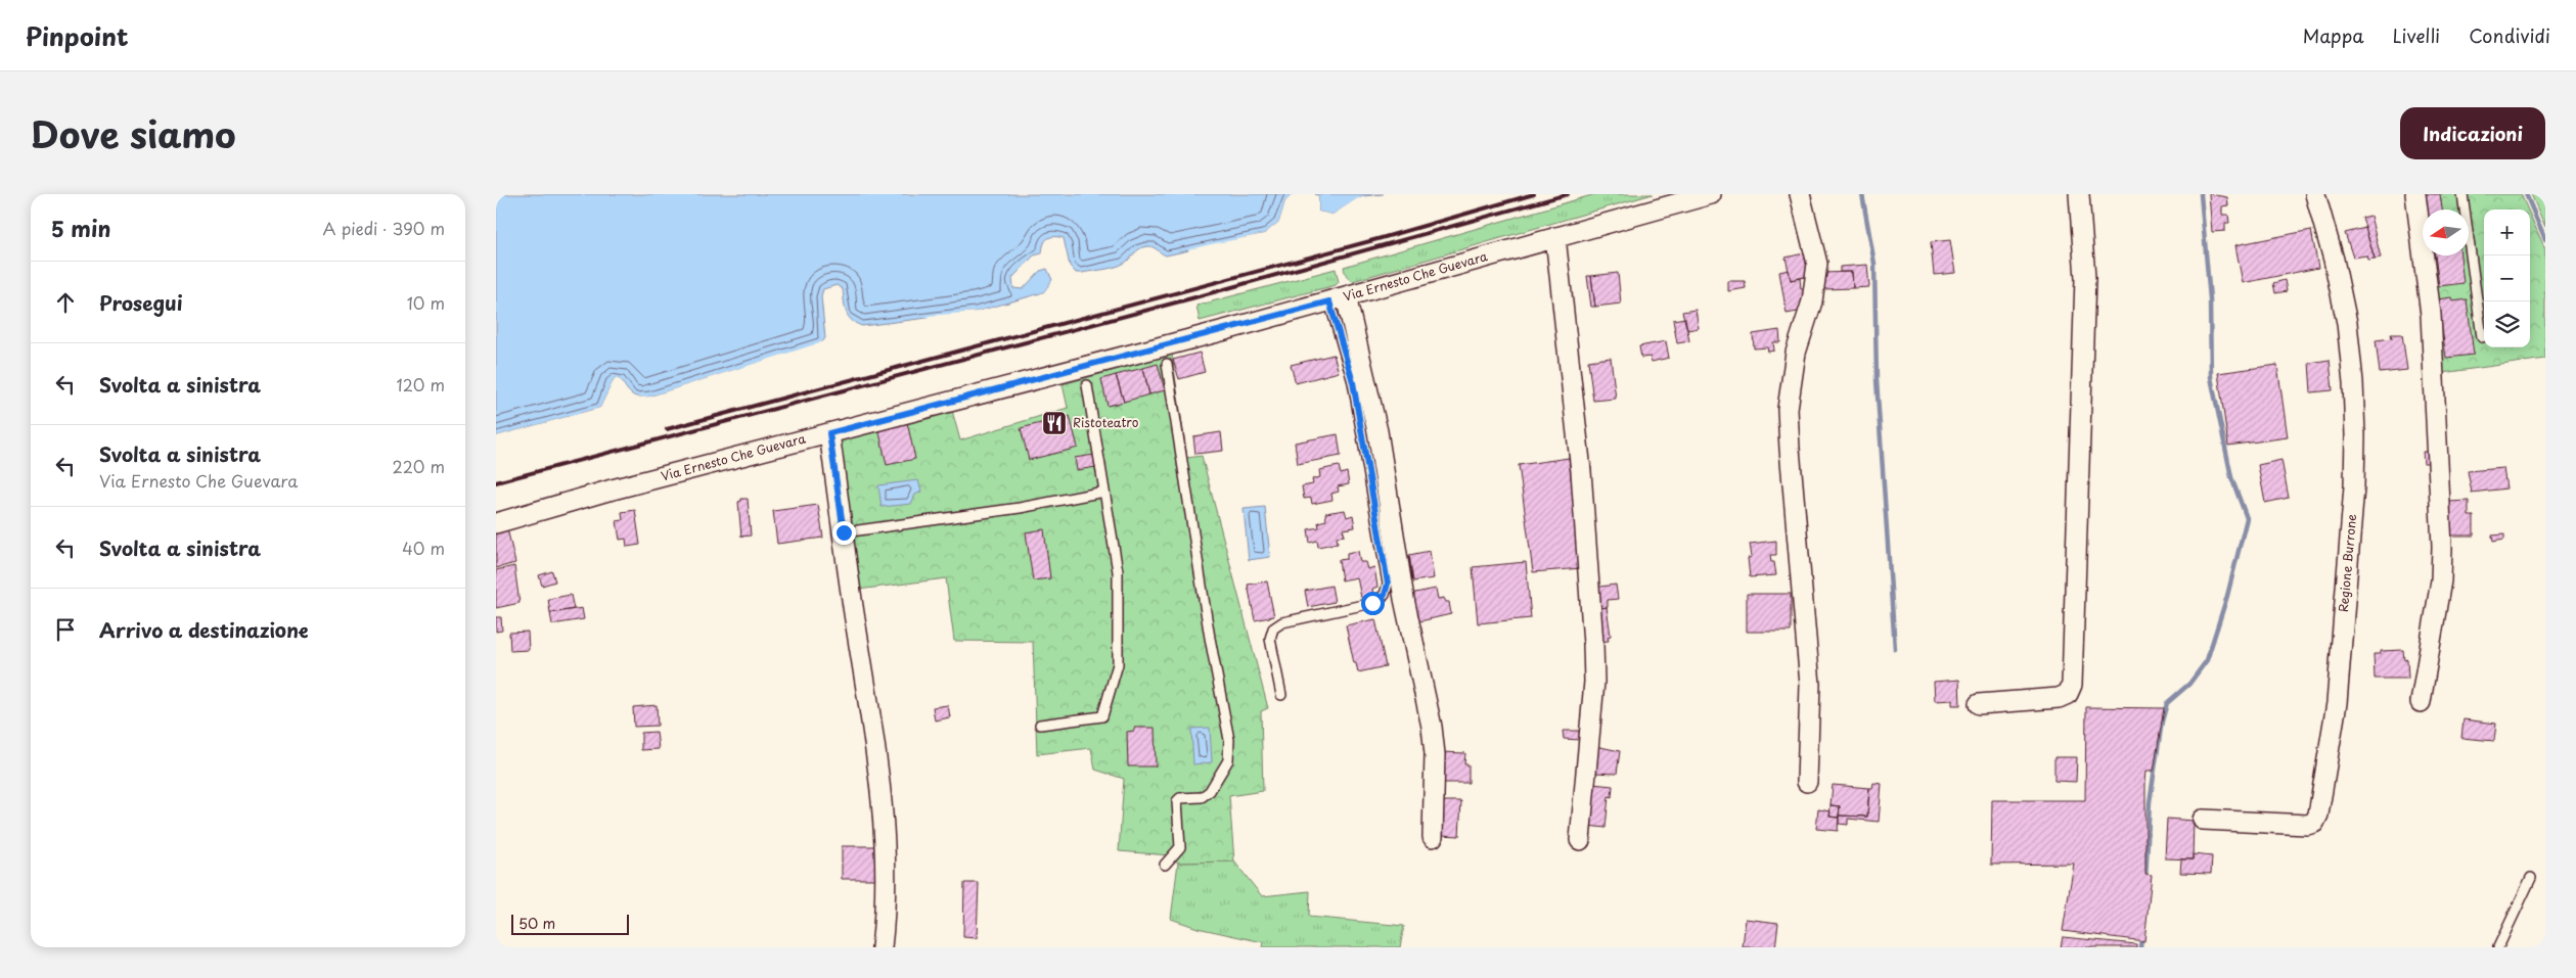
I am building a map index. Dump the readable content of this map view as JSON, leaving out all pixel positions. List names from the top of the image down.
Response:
{
  "streets": {
    "street": ["Via Ernesto Che Guevara", "Regione Burrone"]
  },
  "places": {
    "restaurant": ["Ristoteatro"]
  },
  "scale_bar": "50 m",
  "north": "left",
  "page": {
    "header": "Pinpoint",
    "nav": ["Mappa", "Livelli", "Condividi"],
    "title": "Dove siamo",
    "buttons": "Indicazioni",
    "heading": ["5 min", "A piedi · 390 m"],
    "map_buttons": ["+", "−"],
    "list": [
      ["Prosegui", "10 m"],
      ["Svolta a sinistra", "120 m"],
      ["Svolta a sinistra", "Via Ernesto Che Guevara", "220 m"],
      ["Svolta a sinistra", "40 m"],
      "Arrivo a destinazione"
    ],
    "scale": "50 m"
  }
}
